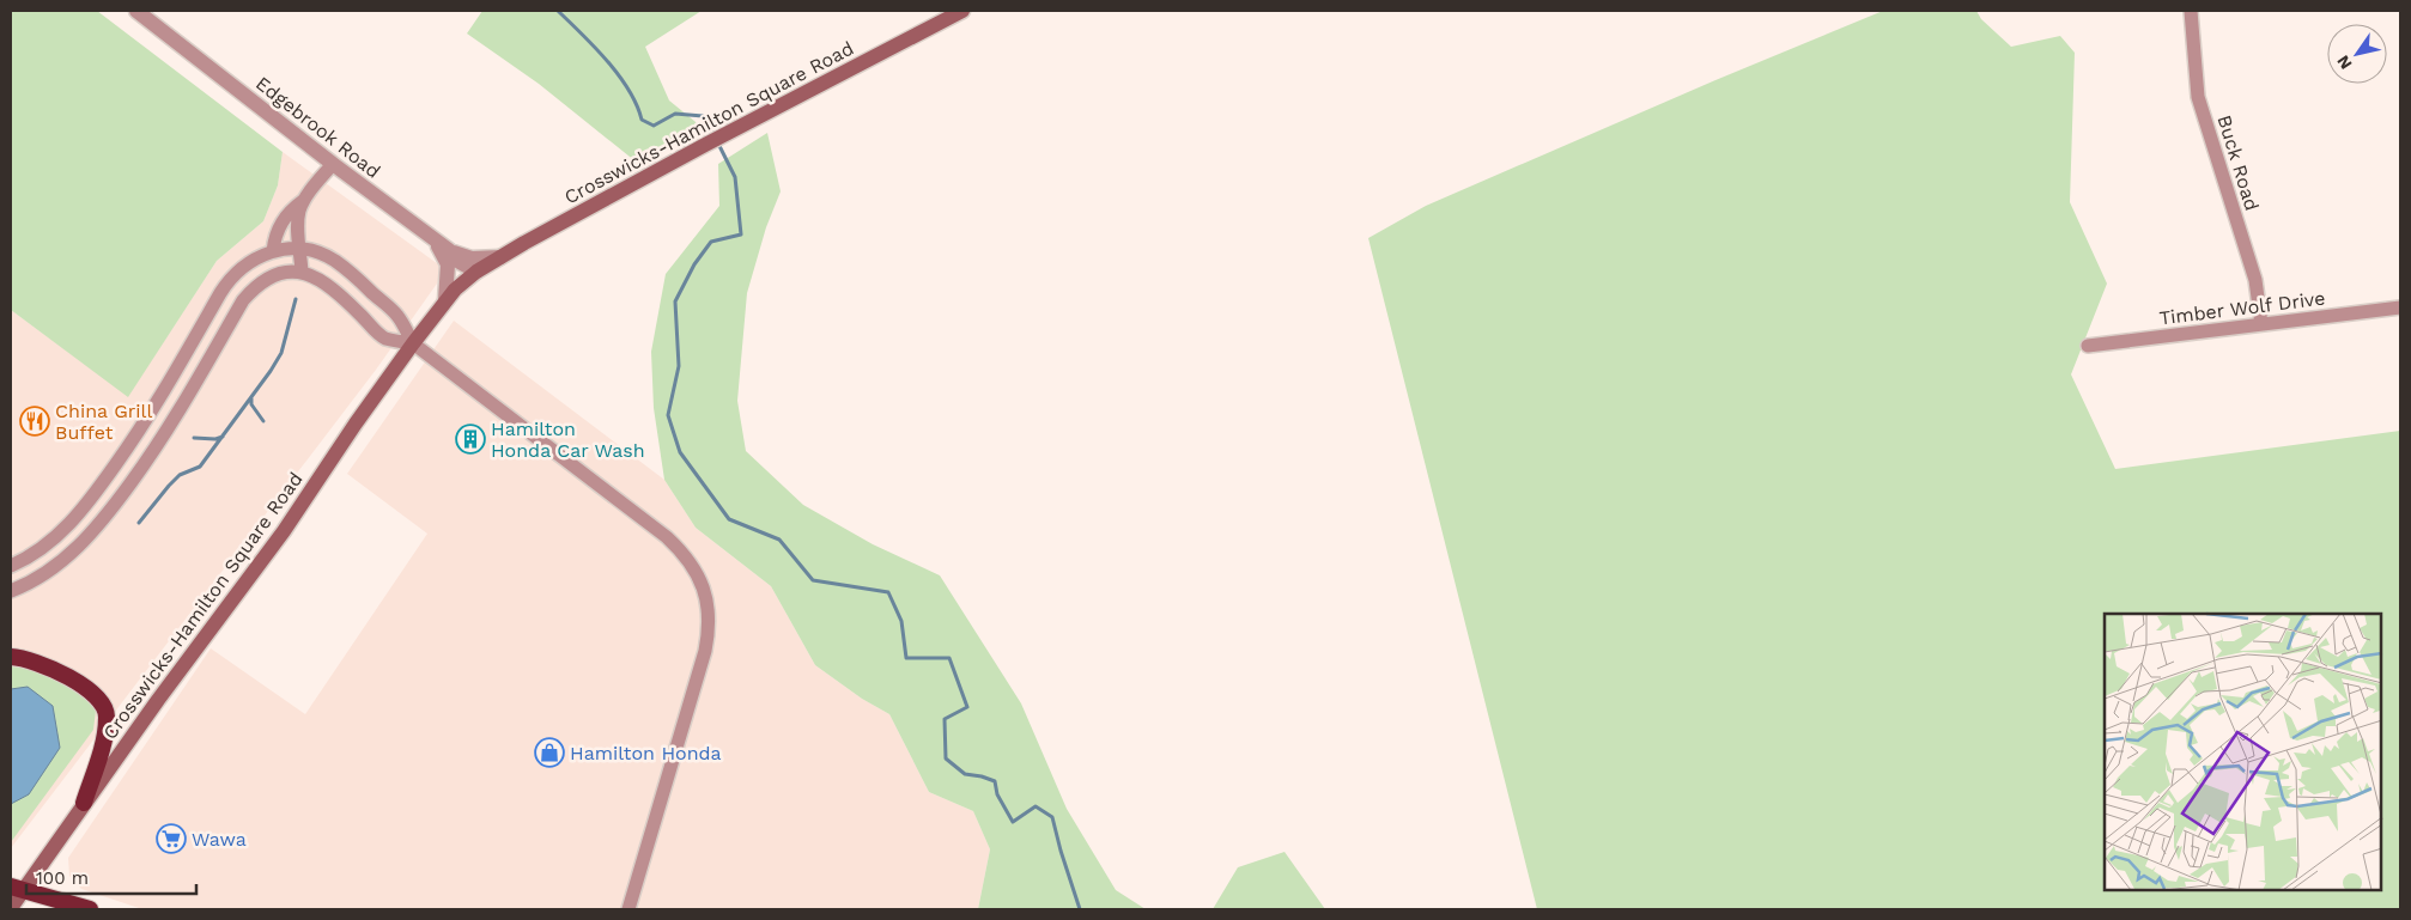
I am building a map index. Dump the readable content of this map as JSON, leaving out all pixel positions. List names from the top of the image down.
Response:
{
  "streets": {
    "main road": ["Crosswicks-Hamilton Square Road"],
    "street": ["Edgebrook Road", "Buck Road", "Timber Wolf Drive"]
  },
  "crossings": [
    ["Crosswicks-Hamilton Square Road", "Edgebrook Road"],
    ["Buck Road", "Timber Wolf Drive"]
  ],
  "places": {
    "restaurant": ["China Grill Buffet"],
    "building": ["Hamilton Honda Car Wash"],
    "shop": ["Hamilton Honda"],
    "supermarket": ["Wawa"]
  },
  "scale_bar": "100 m",
  "north": "bottom left"
}
